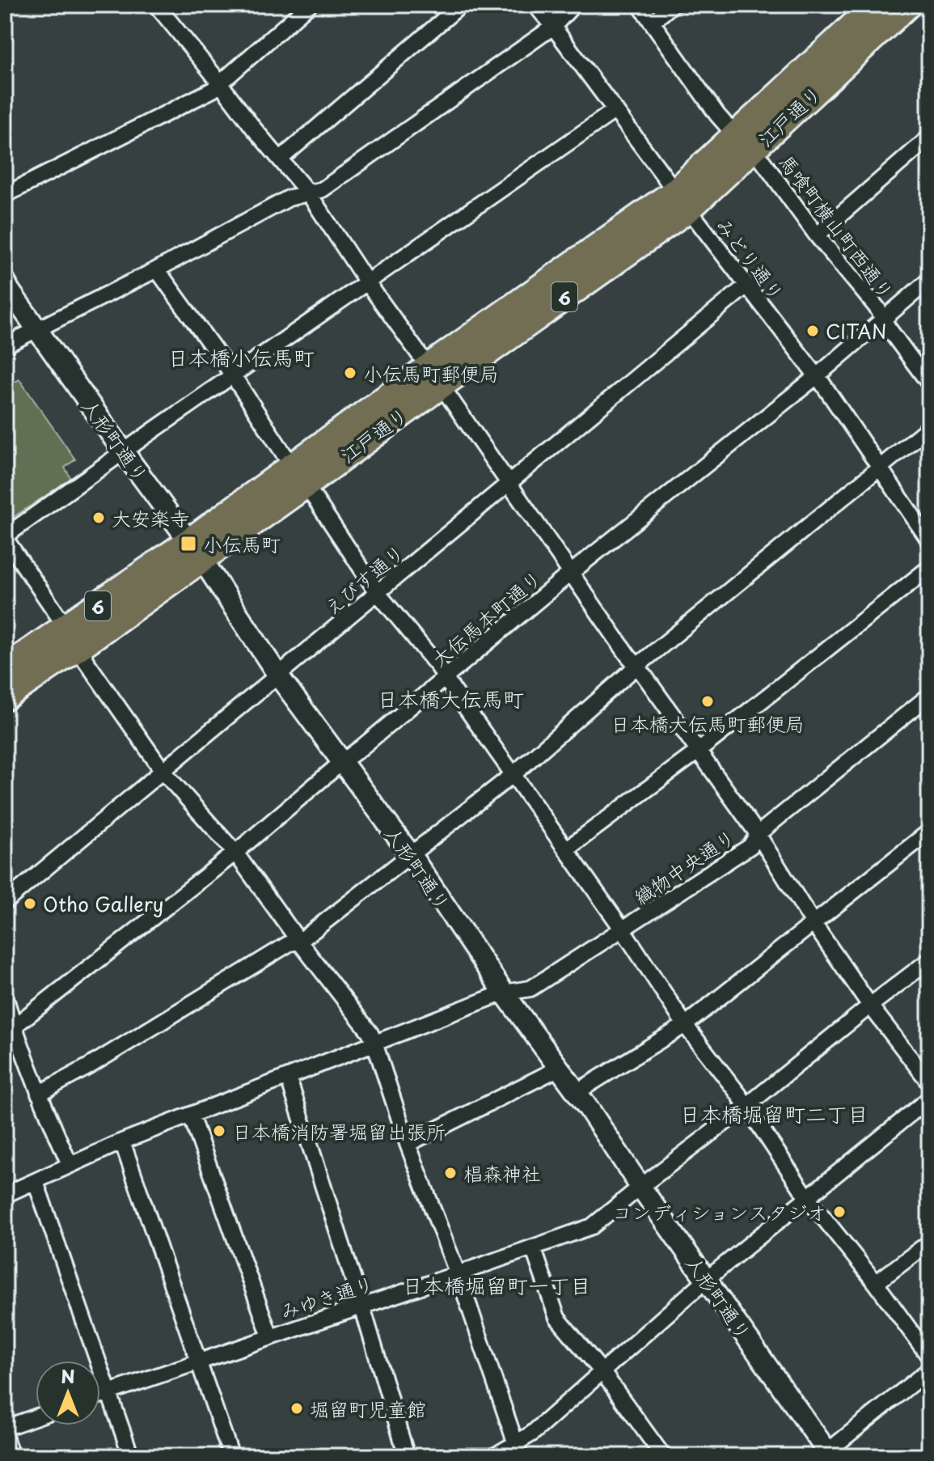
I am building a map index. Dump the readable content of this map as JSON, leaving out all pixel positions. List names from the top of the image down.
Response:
{
  "streets": {
    "highway": ["江戸通り", "6"],
    "street": [
      "馬喰町横山町西通り",
      "みどり通り",
      "人形町通り",
      "えびす通り",
      "大伝馬本町通り",
      "織物中央通り",
      "みゆき通り"
    ]
  },
  "crossings": [
    ["江戸通り", "馬喰町横山町西通り"],
    ["江戸通り", "みどり通り"],
    ["江戸通り", "人形町通り"],
    ["馬喰町横山町西通り", "大伝馬本町通り"],
    ["みどり通り", "えびす通り"],
    ["みどり通り", "大伝馬本町通り"],
    ["人形町通り", "えびす通り"],
    ["人形町通り", "大伝馬本町通り"],
    ["人形町通り", "織物中央通り"],
    ["人形町通り", "みゆき通り"]
  ],
  "districts": [
    "日本橋小伝馬町",
    "日本橋大伝馬町",
    "日本橋堀留町二丁目",
    "日本橋堀留町一丁目"
  ],
  "places": {
    "other": [
      "CITAN",
      "小伝馬町郵便局",
      "大安楽寺",
      "日本橋大伝馬町郵便局",
      "Otho Gallery",
      "日本橋消防署堀留出張所",
      "椙森神社",
      "コンディションスタジオ",
      "堀留町児童館"
    ],
    "transit": ["小伝馬町"]
  },
  "north": "top"
}
